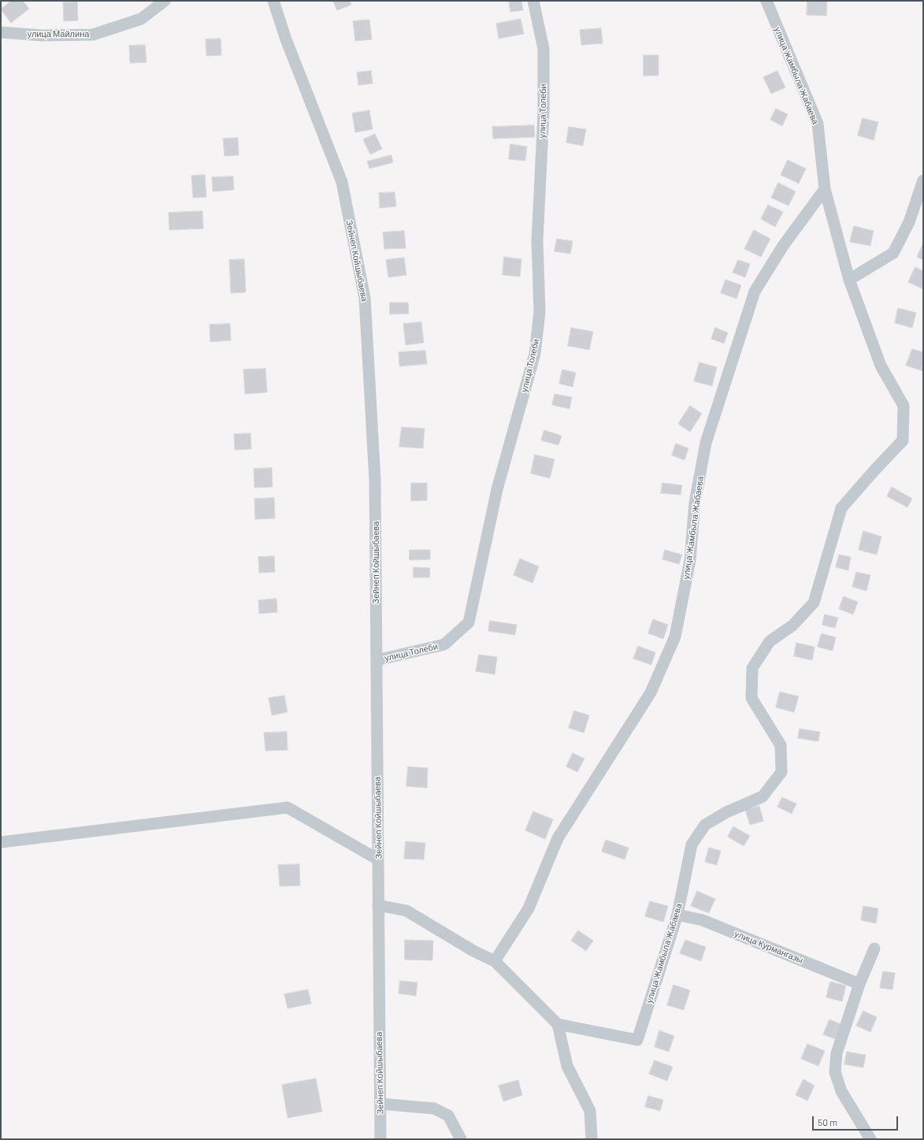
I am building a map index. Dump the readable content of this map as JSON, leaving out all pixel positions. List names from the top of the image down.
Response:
{
  "streets": {
    "street": [
      "улица Майлина",
      "улица Жамбыла Жабаева",
      "улица Толеби",
      "Зейнеп Койшыбаева",
      "улица Курмангазы"
    ]
  },
  "crossings": [
    ["улица Жамбыла Жабаева", "улица Курмангазы"],
    ["улица Толеби", "Зейнеп Койшыбаева"]
  ],
  "scale_bar": "50 m"
}
